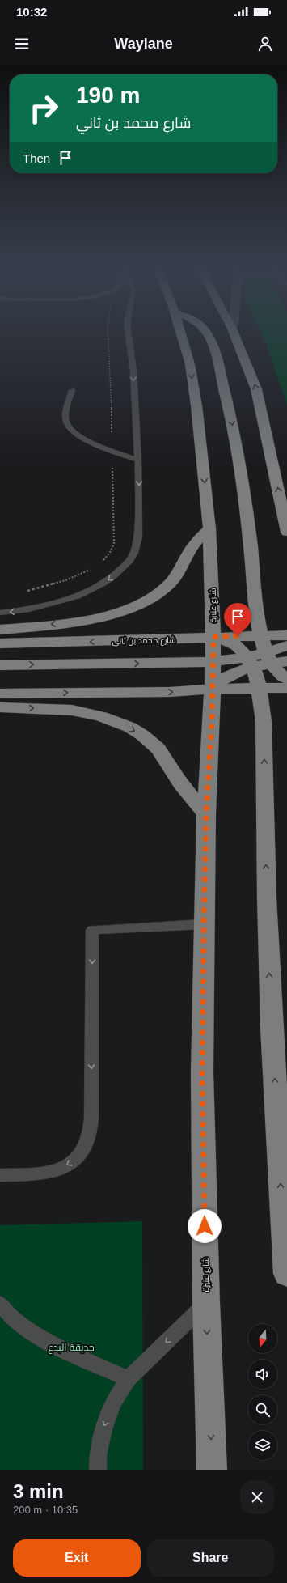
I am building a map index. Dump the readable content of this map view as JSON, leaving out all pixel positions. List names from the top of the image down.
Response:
{
  "streets": {
    "main road": ["شارع عنيزة", "شارع محمد بن ثاني"]
  },
  "crossings": [
    ["شارع عنيزة", "شارع محمد بن ثاني"]
  ],
  "parks": ["حديقة البدع"],
  "north": "bottom",
  "page": {
    "status": "10:32",
    "header": "Waylane",
    "turn": ["190 m", "شارع محمد بن ثاني"],
    "then": "Then",
    "heading": ["3 min", "200 m · 10:35"],
    "buttons": ["Exit", "Share"]
  }
}
